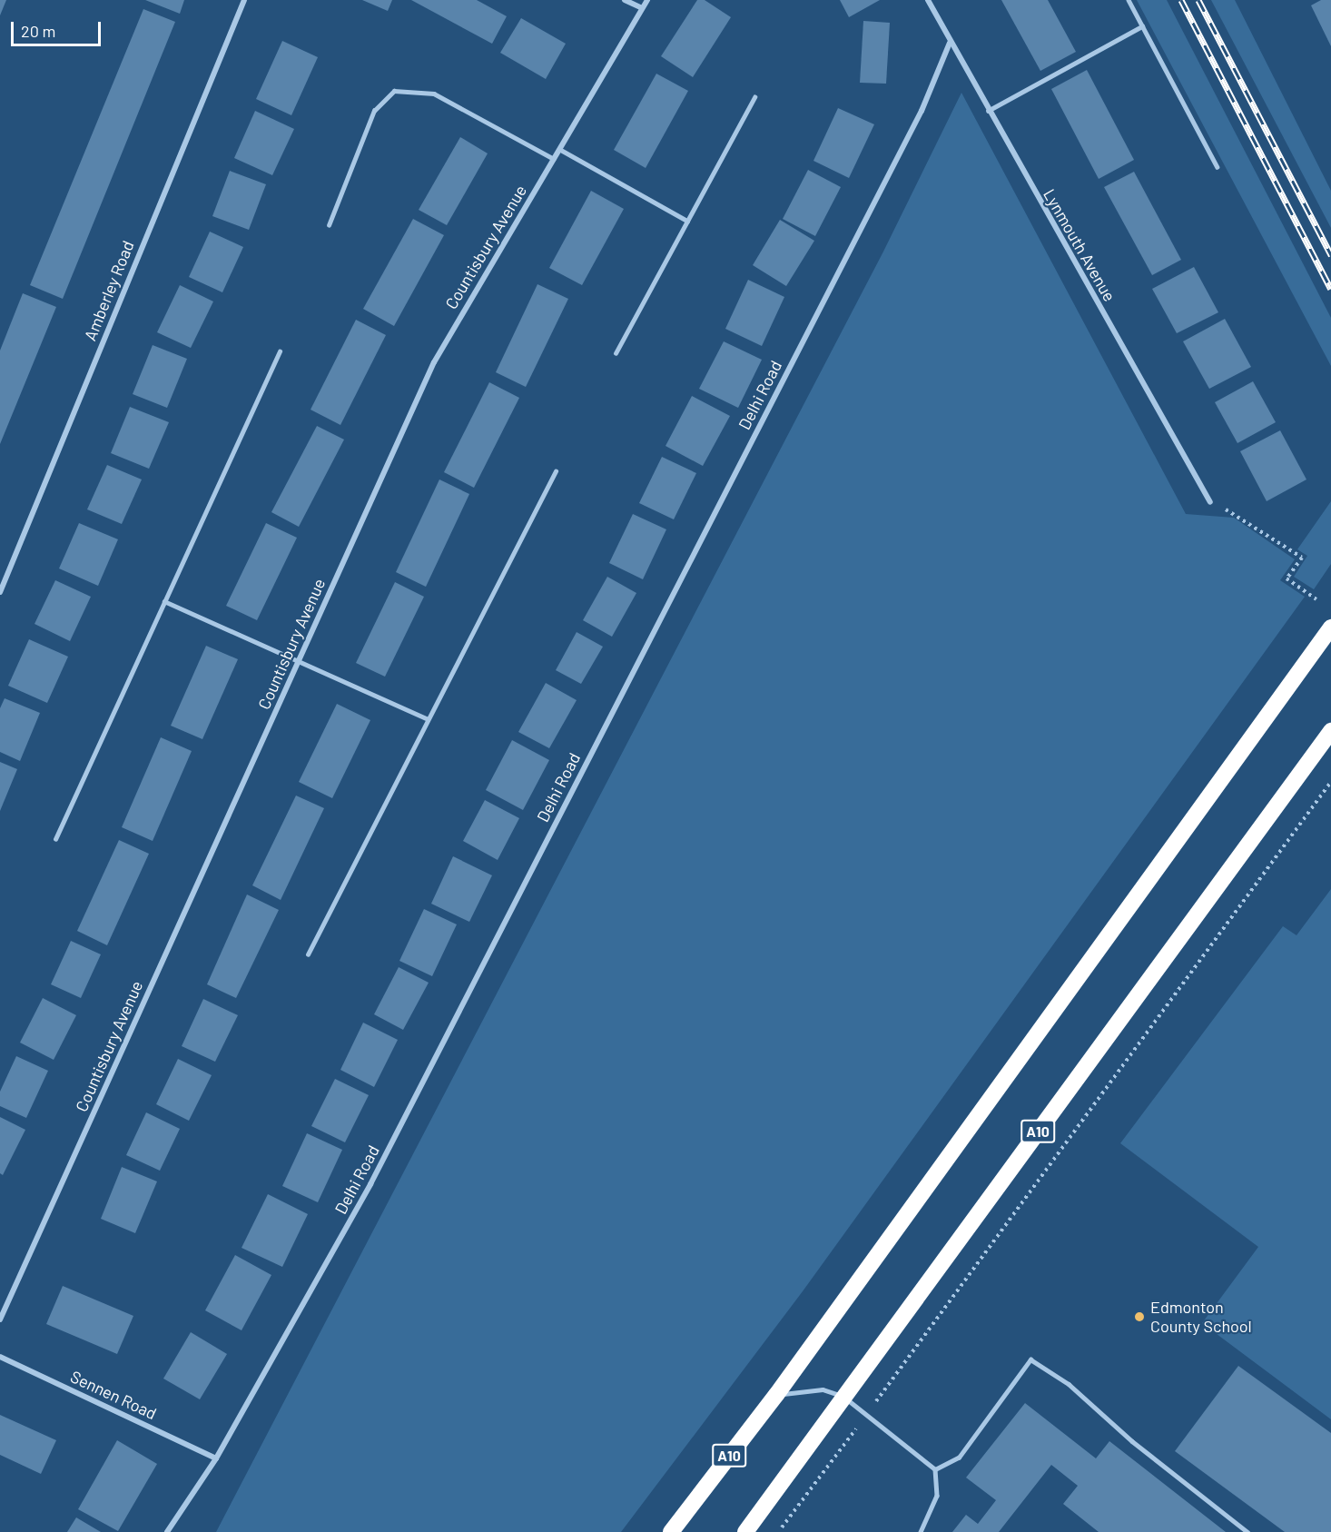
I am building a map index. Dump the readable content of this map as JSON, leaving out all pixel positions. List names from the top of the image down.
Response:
{
  "streets": {
    "highway": ["A10"],
    "street": [
      "Lynmouth Avenue",
      "Countisbury Avenue",
      "Amberley Road",
      "Delhi Road",
      "Sennen Road"
    ]
  },
  "crossings": [
    ["Lynmouth Avenue", "Delhi Road"],
    ["Delhi Road", "Sennen Road"]
  ],
  "places": ["Edmonton County School"],
  "scale_bar": "20 m"
}
